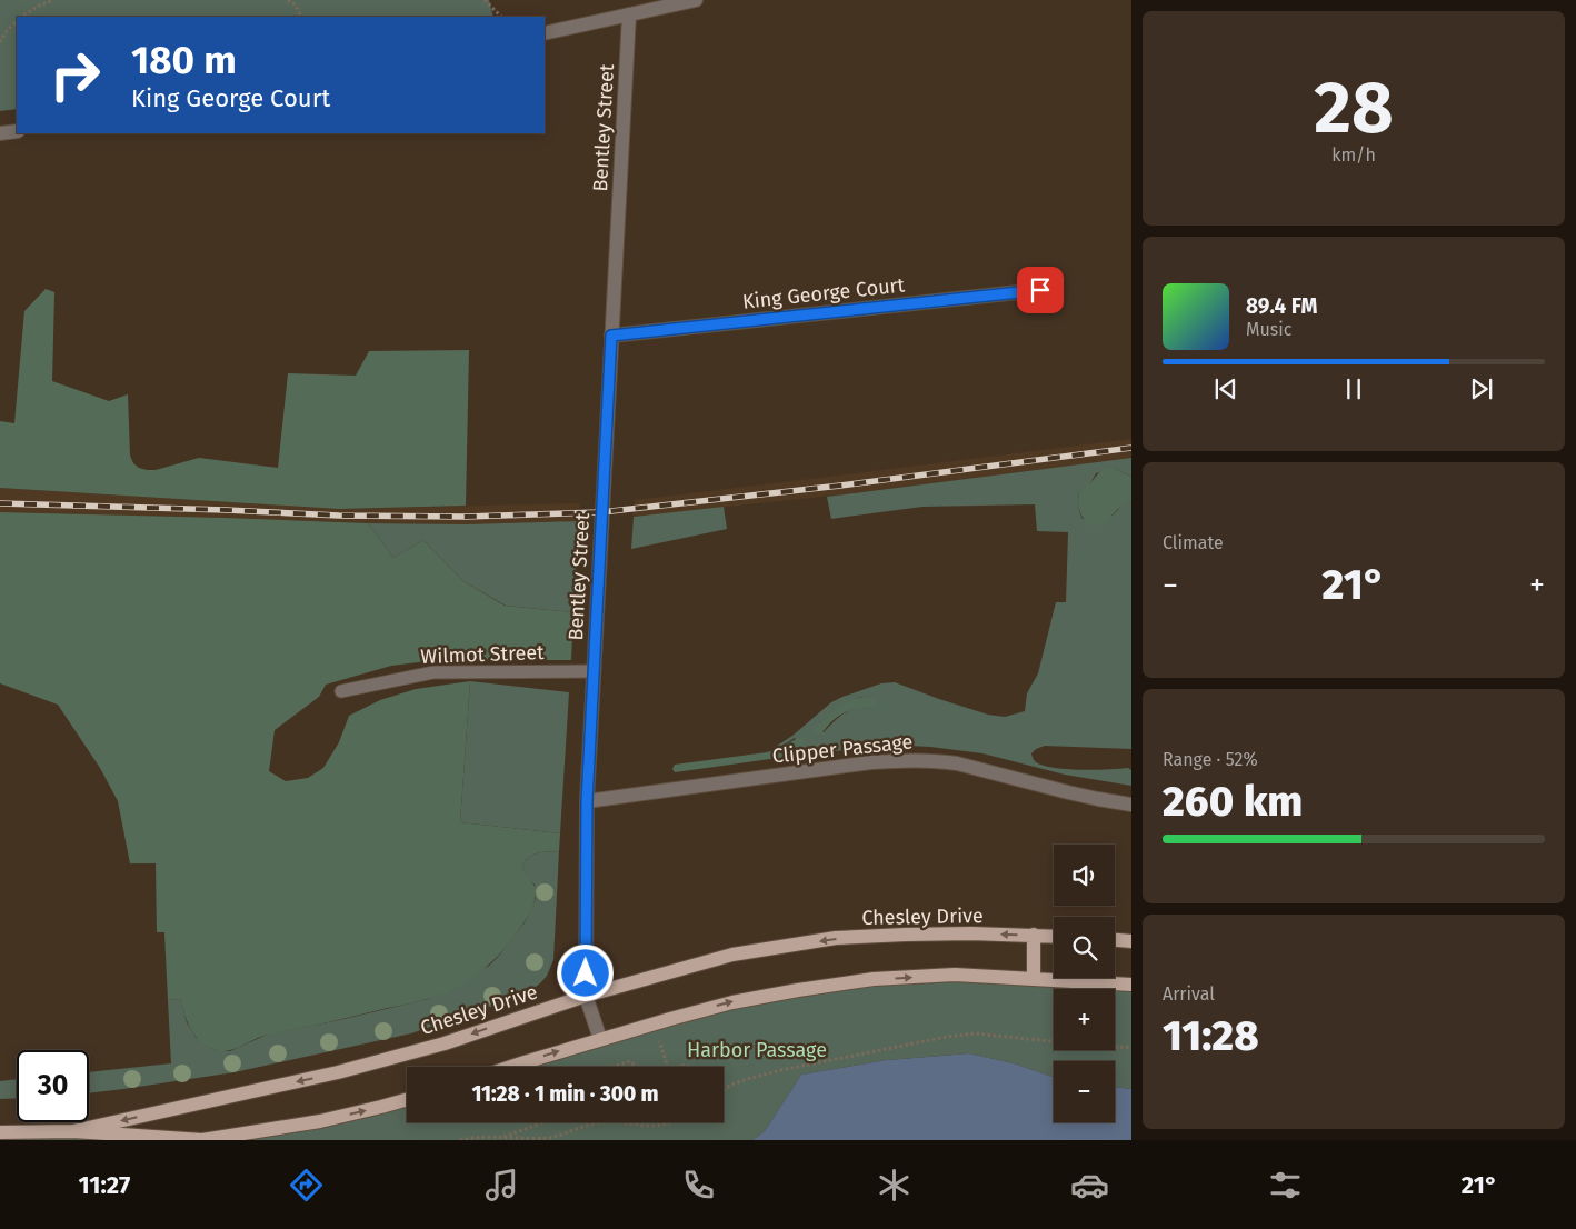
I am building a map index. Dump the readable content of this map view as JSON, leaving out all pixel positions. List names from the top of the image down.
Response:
{
  "streets": {
    "main road": ["Chesley Drive"],
    "street": ["Bentley Street", "King George Court", "Clipper Passage"],
    "lane": ["Wilmot Street"]
  },
  "crossings": [
    ["Bentley Street", "King George Court"],
    ["Bentley Street", "Wilmot Street"],
    ["Bentley Street", "Clipper Passage"],
    ["Bentley Street", "Chesley Drive"]
  ],
  "parks": ["Harbor Passage"],
  "page": {
    "tile": [
      ["28", "km/h"],
      "Climate",
      ["Range · 52%", "260 km"],
      ["Arrival", "11:28"]
    ],
    "turn": ["180 m", "King George Court"],
    "song": ["89.4 FM", "Music"],
    "heat": ["−", "21°", "+"],
    "map_buttons": ["+", "−"],
    "limit": "30",
    "trip": "11:28 · 1 min · 300 m",
    "tabs": ["11:27", "21°"]
  }
}
